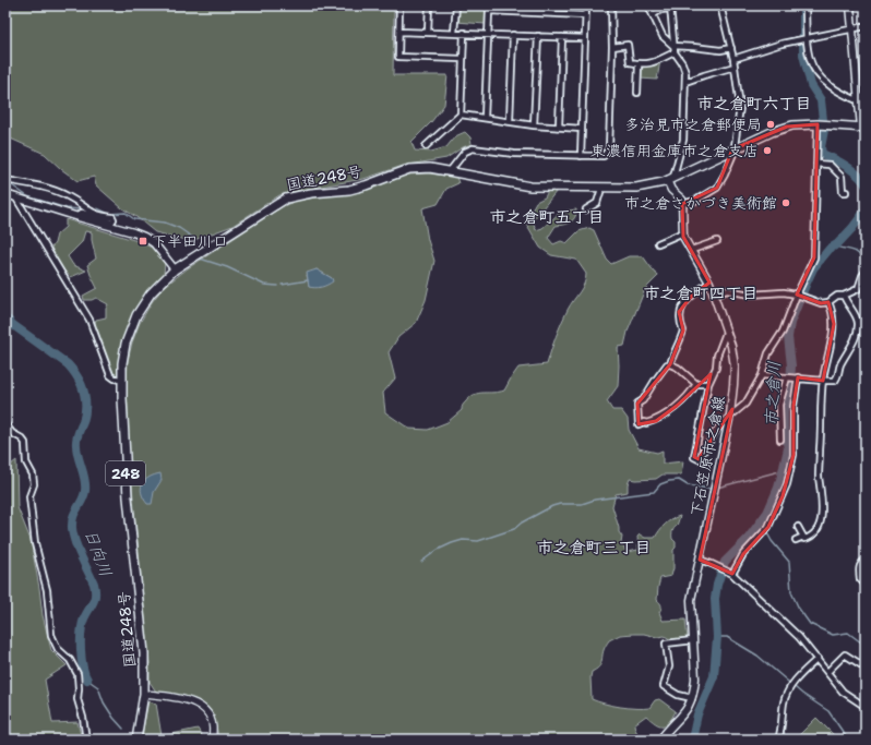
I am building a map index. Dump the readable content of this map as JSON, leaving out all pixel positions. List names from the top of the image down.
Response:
{
  "streets": {
    "highway": ["国道248号", "248"],
    "main road": ["下石笠原市之倉線"]
  },
  "districts": [
    "市之倉町六丁目",
    "市之倉町五丁目",
    "市之倉町四丁目",
    "市之倉町三丁目"
  ],
  "water": ["市之倉川", "日向川"],
  "places": {
    "other": ["多治見市之倉郵便局", "東濃信用金庫市之倉支店", "市之倉さかづき美術館"],
    "transit": ["下半田川口"]
  }
}
